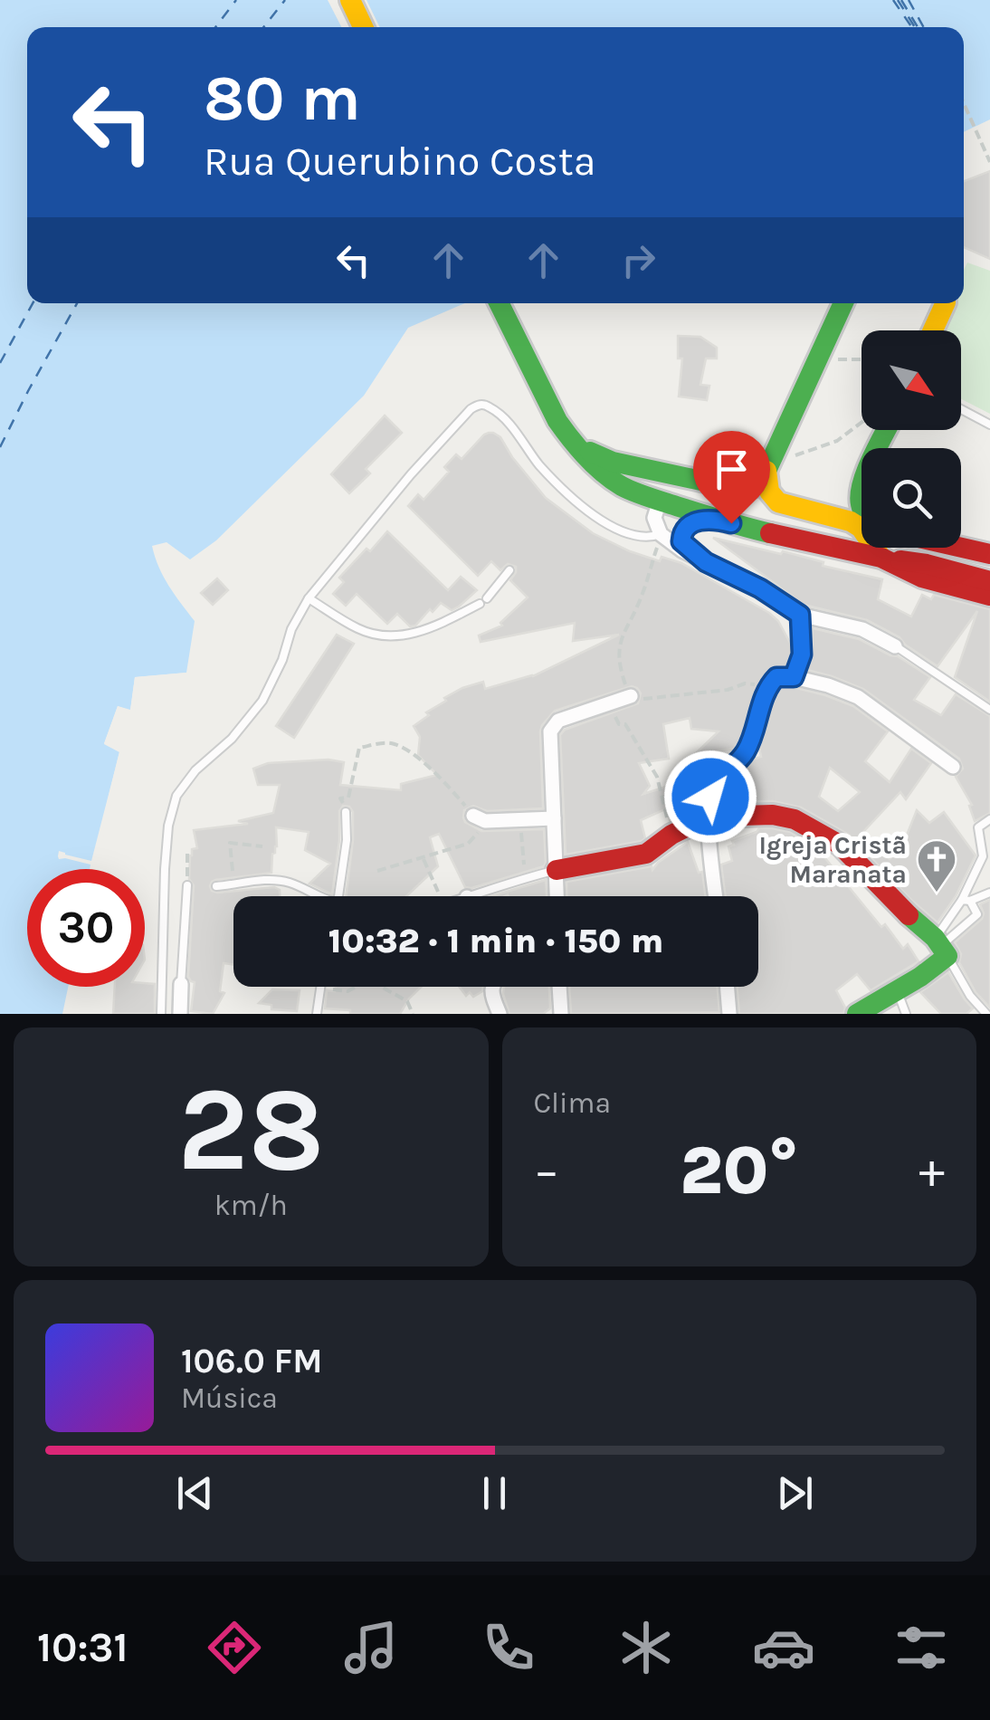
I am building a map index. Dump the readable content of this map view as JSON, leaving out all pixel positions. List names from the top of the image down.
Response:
{
  "places": {
    "church": ["Igreja Cristã Maranata"]
  },
  "north": "bottom right",
  "page": {
    "turn": ["80 m", "Rua Querubino Costa"],
    "limit": "30",
    "trip": "10:32 · 1 min · 150 m",
    "tile": [
      ["28", "km/h"],
      "Clima"
    ],
    "heat": ["−", "20°", "+"],
    "song": ["106.0 FM", "Música"],
    "tabs": "10:31"
  }
}
